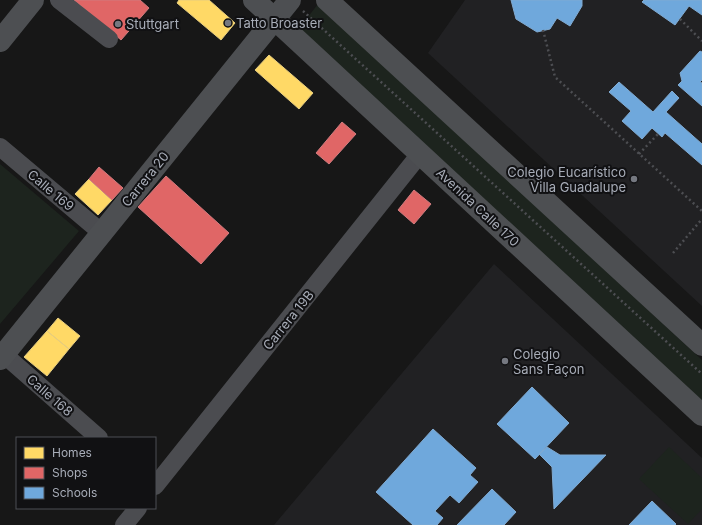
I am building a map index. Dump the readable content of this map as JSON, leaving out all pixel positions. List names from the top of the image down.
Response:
{
  "streets": {
    "main road": ["Carrera 20", "Avenida Calle 170"],
    "street": ["Calle 169", "Carrera 19B", "Calle 168"]
  },
  "crossings": [
    ["Carrera 20", "Calle 169"],
    ["Carrera 20", "Avenida Calle 170"],
    ["Carrera 20", "Calle 168"],
    ["Avenida Calle 170", "Carrera 19B"]
  ],
  "places": [
    "Tatto Broaster",
    "Stuttgart",
    "Colegio Eucarístico Villa Guadalupe",
    "Colegio Sans Façon"
  ],
  "legend": ["Homes", "Shops", "Schools"]
}
